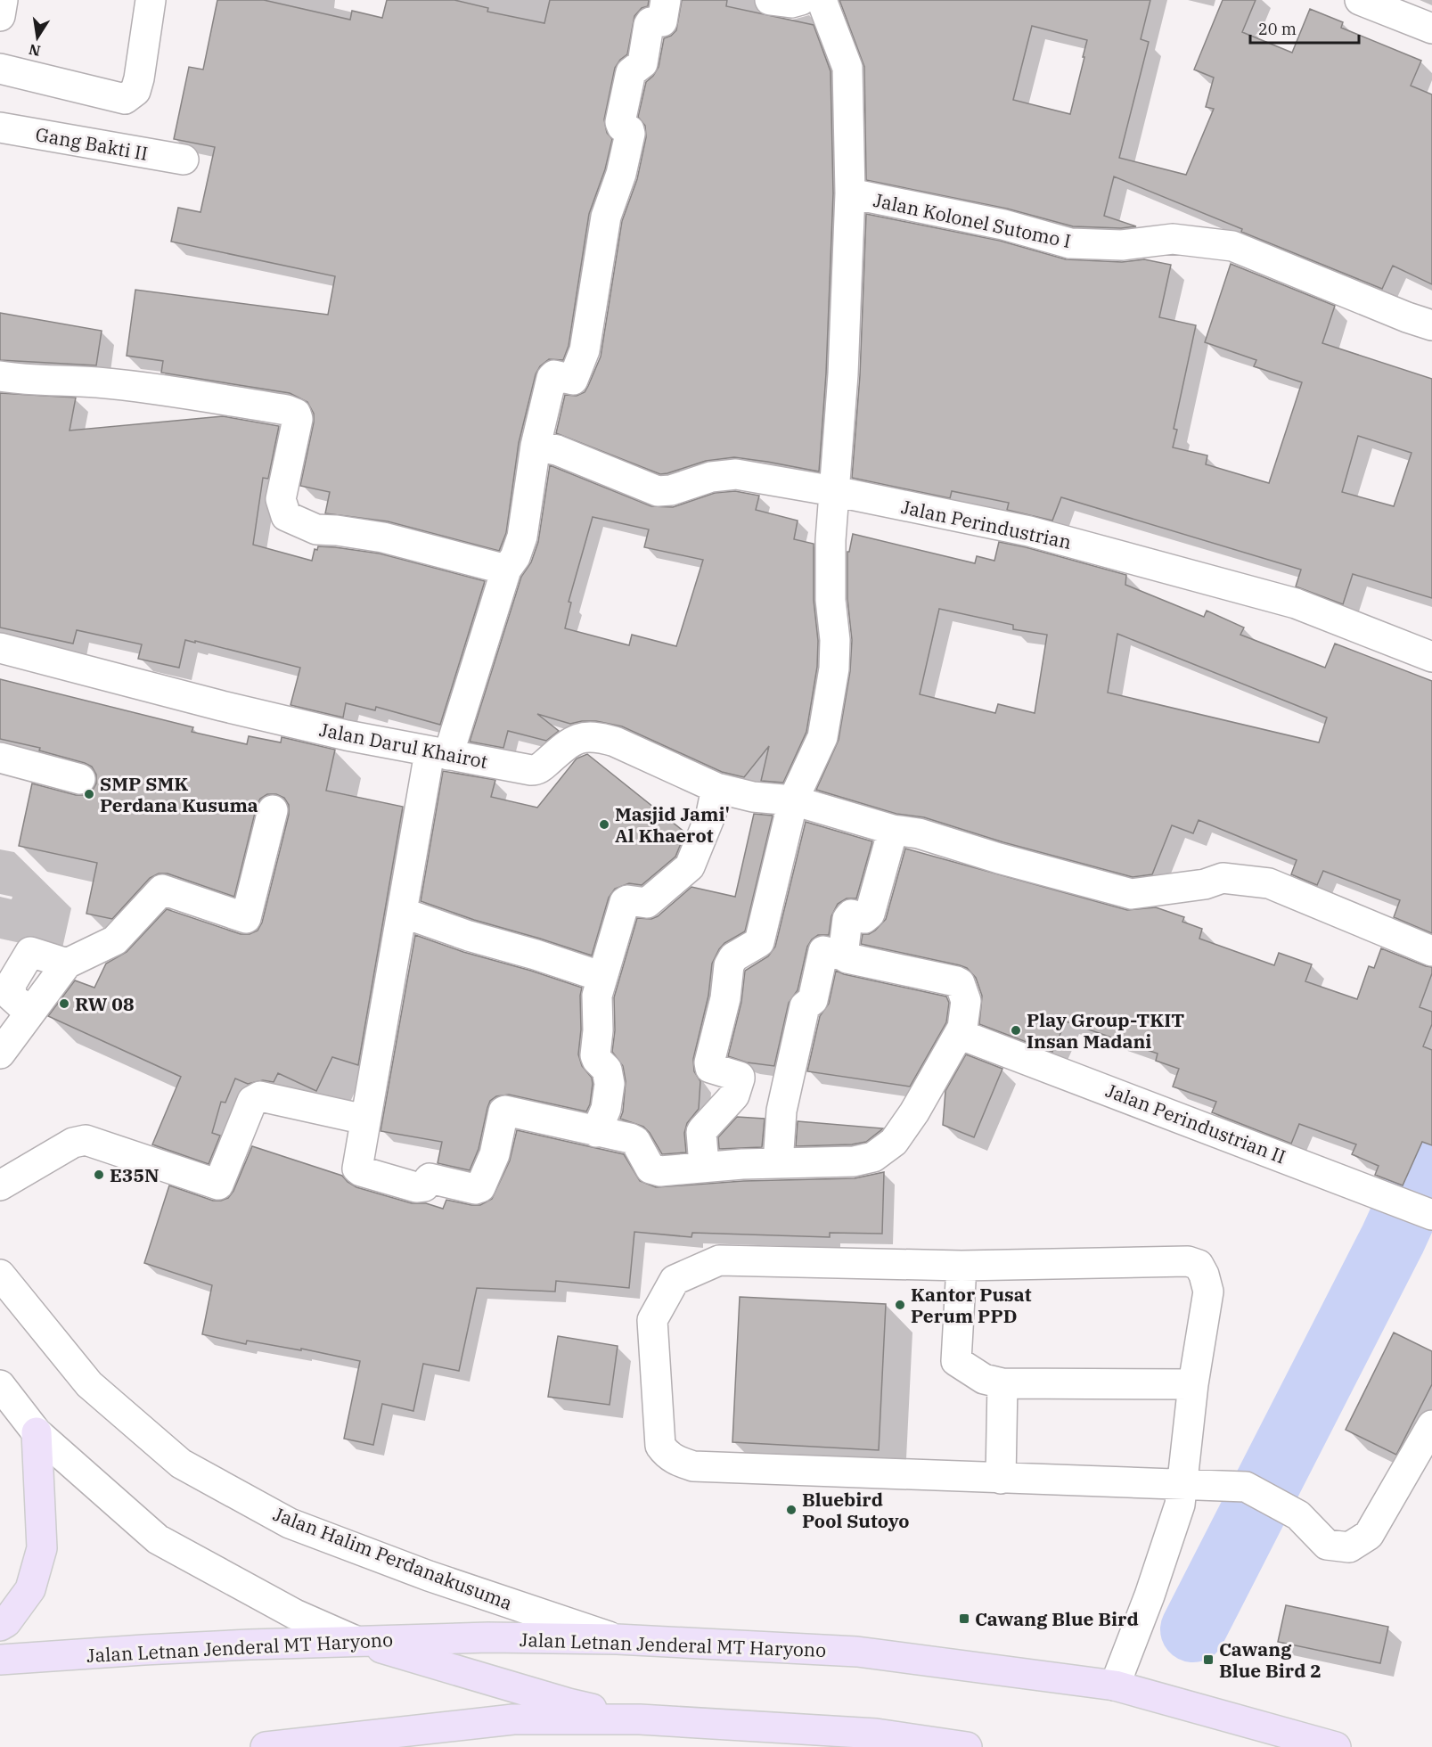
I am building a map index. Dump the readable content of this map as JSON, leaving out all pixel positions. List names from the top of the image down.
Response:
{
  "streets": {
    "main road": ["Jalan Letnan Jenderal MT Haryono"],
    "street": [
      "Gang Bakti II",
      "Jalan Kolonel Sutomo I",
      "Jalan Perindustrian",
      "Jalan Darul Khairot",
      "Jalan Perindustrian II",
      "Jalan Halim Perdanakusuma"
    ]
  },
  "crossings": [
    ["Jalan Halim Perdanakusuma", "Jalan Letnan Jenderal MT Haryono"]
  ],
  "places": {
    "other": [
      "SMP SMK Perdana Kusuma",
      "Masjid Jami' Al Khaerot",
      "RW 08",
      "Play Group-TKIT Insan Madani",
      "E35N",
      "Kantor Pusat Perum PPD",
      "Bluebird Pool Sutoyo"
    ],
    "transit": ["Cawang Blue Bird", "Cawang Blue Bird 2"]
  },
  "scale_bar": "20 m",
  "north": "bottom"
}
